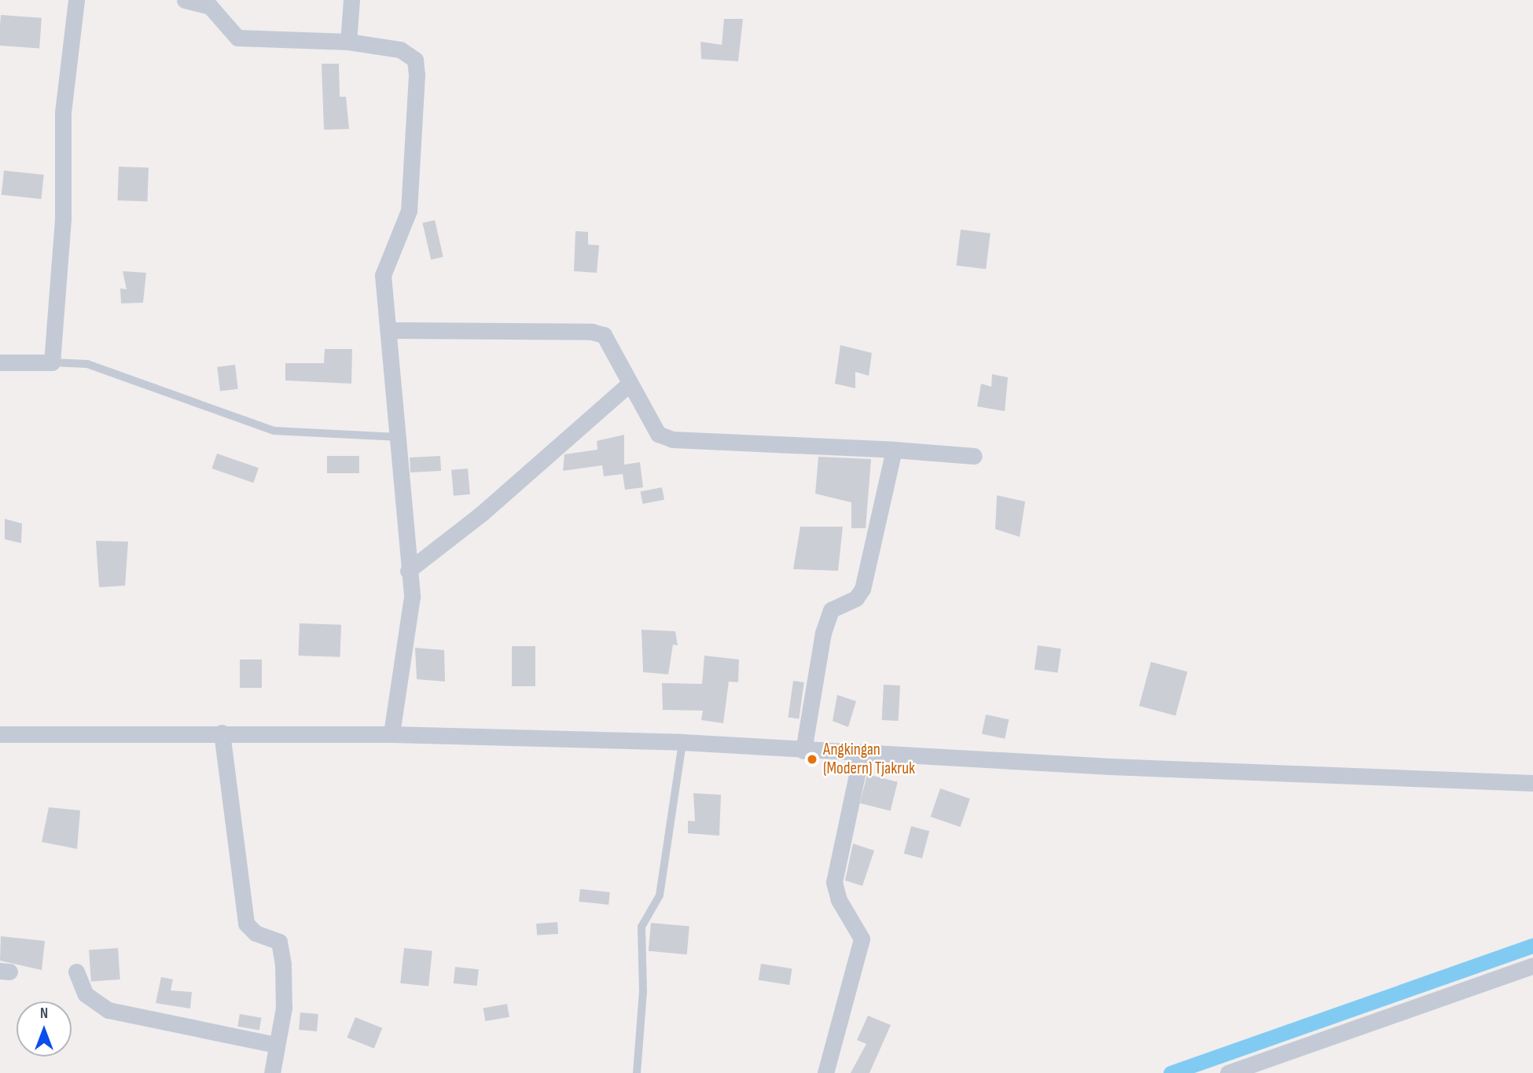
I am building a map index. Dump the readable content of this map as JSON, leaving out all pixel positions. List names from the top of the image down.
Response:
{
  "places": ["Angkingan (Modern) Tjakruk"],
  "north": "top"
}
